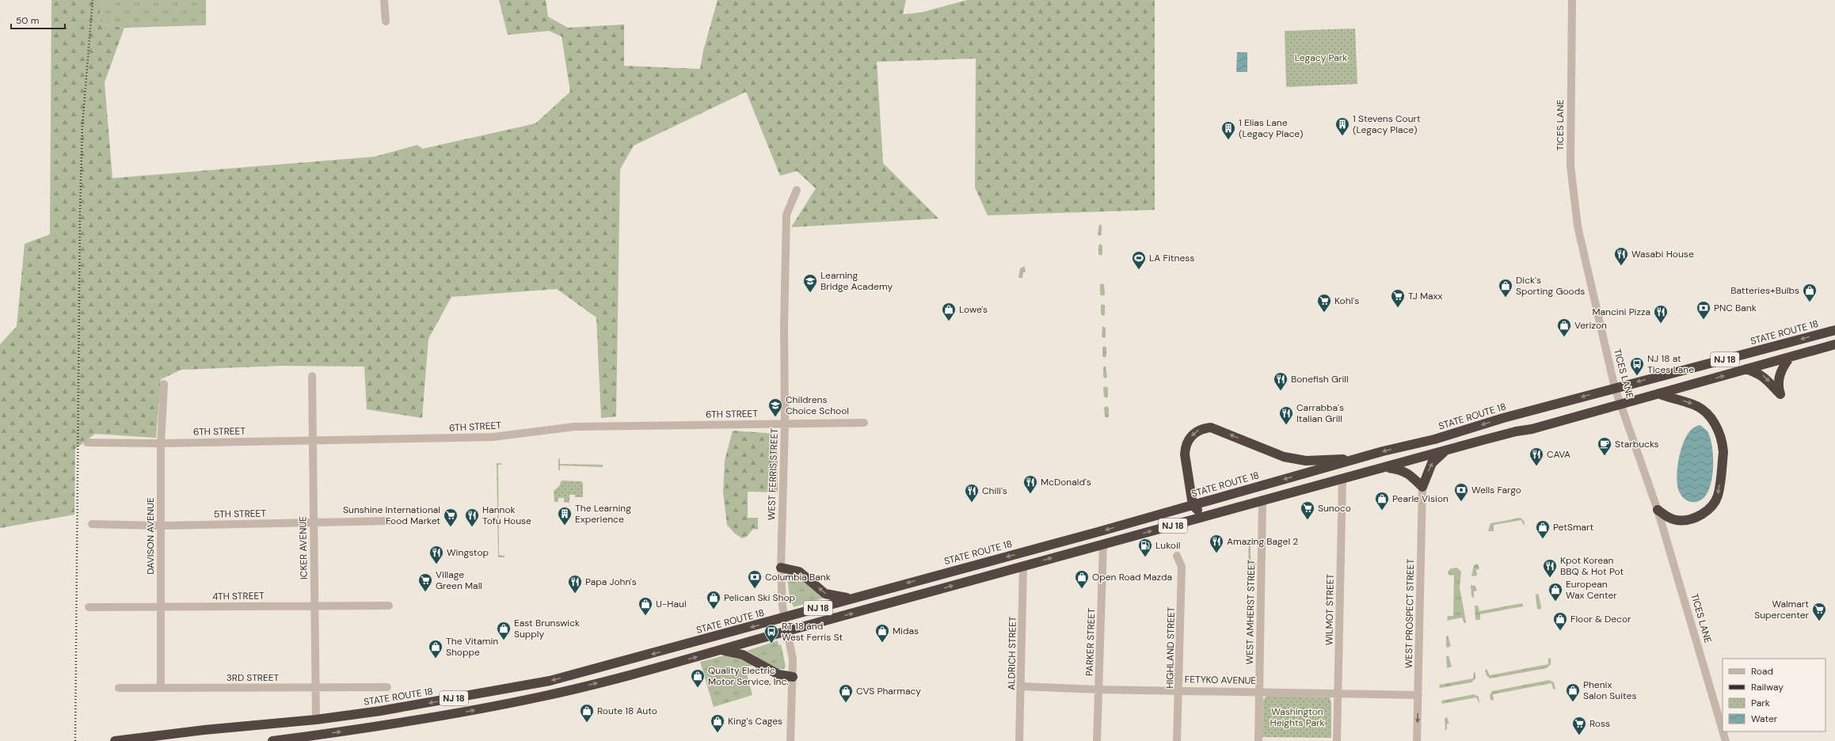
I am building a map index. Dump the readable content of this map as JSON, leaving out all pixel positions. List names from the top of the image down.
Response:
{
  "streets": {
    "highway": ["STATE ROUTE 18", "NJ 18"],
    "street": [
      "TICES LANE",
      "6TH STREET",
      "WEST FERRIS STREET",
      "5TH STREET",
      "DAVISON AVENUE",
      "ICKER AVENUE",
      "4TH STREET",
      "WILMOT STREET",
      "WEST AMHERST STREET",
      "WEST PROSPECT STREET",
      "PARKER STREET",
      "HIGHLAND STREET",
      "ALDRICH STREET",
      "3RD STREET",
      "FETYKO AVENUE"
    ]
  },
  "crossings": [
    ["TICES LANE", "STATE ROUTE 18"],
    ["TICES LANE", "NJ 18"],
    ["STATE ROUTE 18", "WEST FERRIS STREET"],
    ["STATE ROUTE 18", "ICKER AVENUE"],
    ["NJ 18", "WEST FERRIS STREET"],
    ["NJ 18", "WILMOT STREET"],
    ["NJ 18", "WEST AMHERST STREET"],
    ["NJ 18", "PARKER STREET"],
    ["NJ 18", "ALDRICH STREET"],
    ["6TH STREET", "WEST FERRIS STREET"],
    ["6TH STREET", "DAVISON AVENUE"],
    ["6TH STREET", "ICKER AVENUE"],
    ["5TH STREET", "DAVISON AVENUE"],
    ["5TH STREET", "ICKER AVENUE"],
    ["DAVISON AVENUE", "4TH STREET"],
    ["DAVISON AVENUE", "3RD STREET"],
    ["ICKER AVENUE", "4TH STREET"],
    ["ICKER AVENUE", "3RD STREET"],
    ["WILMOT STREET", "FETYKO AVENUE"],
    ["WEST AMHERST STREET", "FETYKO AVENUE"],
    ["WEST PROSPECT STREET", "FETYKO AVENUE"],
    ["PARKER STREET", "FETYKO AVENUE"],
    ["HIGHLAND STREET", "FETYKO AVENUE"],
    ["ALDRICH STREET", "FETYKO AVENUE"]
  ],
  "parks": ["Legacy Park", "Washington Heights Park"],
  "places": {
    "building": ["1 Stevens Court (Legacy Place)", "1 Elias Lane (Legacy Place)", "The Learning Experience"],
    "restaurant": [
      "Wasabi House",
      "Mancini Pizza",
      "Bonefish Grill",
      "Carrabba's Italian Grill",
      "CAVA",
      "McDonald's",
      "Chili's",
      "Hannok Tofu House",
      "Amazing Bagel 2",
      "Wingstop",
      "Kpot Korean BBQ & Hot Pot",
      "Papa John's"
    ],
    "sports": ["LA Fitness"],
    "school or university": ["Learning Bridge Academy", "Childrens Choice School"],
    "shop": [
      "Dick's Sporting Goods",
      "Batteries+Bulbs",
      "Lowe's",
      "Verizon",
      "Pearle Vision",
      "PetSmart",
      "Open Road Mazda",
      "European Wax Center",
      "Pelican Ski Shop",
      "U-Haul",
      "Floor & Decor",
      "East Brunswick Supply",
      "Midas",
      "The Vitamin Shoppe",
      "Quality Electric Motor Service, Inc.",
      "Phenix Salon Suites",
      "CVS Pharmacy",
      "Route 18 Auto",
      "King's Cages"
    ],
    "supermarket": [
      "TJ Maxx",
      "Kohl's",
      "Sunoco",
      "Sunshine International Food Market",
      "Village Green Mall",
      "Walmart Supercenter",
      "Ross"
    ],
    "bank": ["PNC Bank", "Wells Fargo", "Columbia Bank"],
    "bus stop": ["NJ 18 at Tices Lane", "RT 18 and West Ferris St"],
    "cafe": ["Starbucks"],
    "fuel station": ["Lukoil"]
  },
  "legend": [
    "Road",
    "Railway",
    "Park",
    "Water"
  ],
  "scale_bar": "50 m"
}
